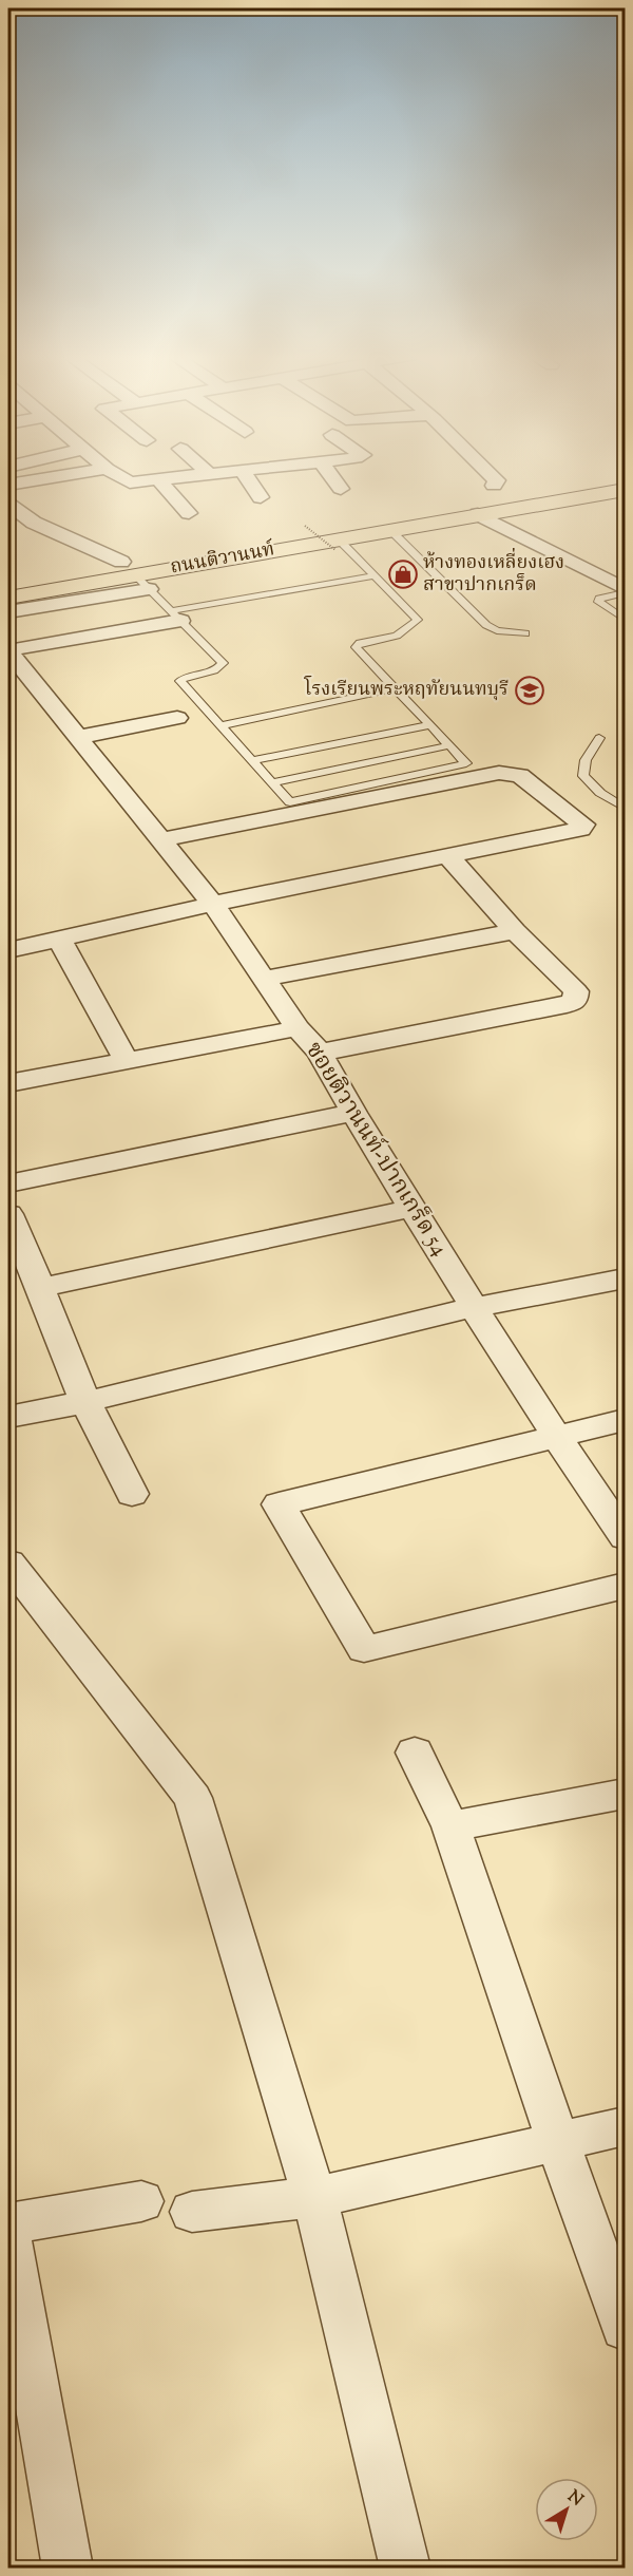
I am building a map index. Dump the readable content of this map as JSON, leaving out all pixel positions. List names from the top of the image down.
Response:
{
  "streets": {
    "main road": ["ถนนติวานนท์"],
    "street": ["ซอยติวานนท์-ปากเกร็ด 54"]
  },
  "places": {
    "shop": ["ห้างทองเหลี่ยงเฮง สาขาปากเกร็ด"],
    "school or university": ["โรงเรียนพระหฤทัยนนทบุรี"]
  },
  "north": "top right"
}
